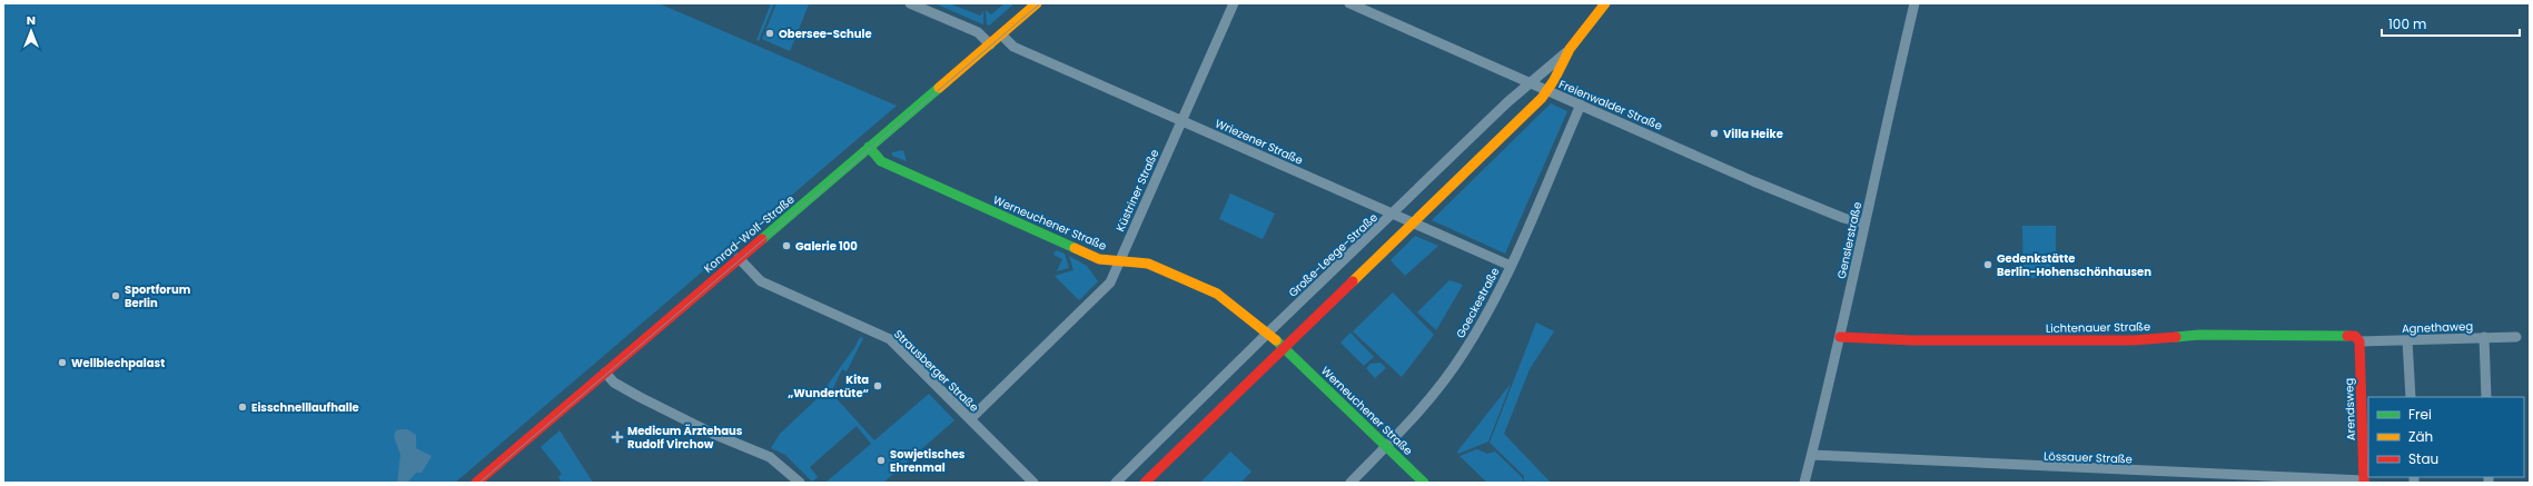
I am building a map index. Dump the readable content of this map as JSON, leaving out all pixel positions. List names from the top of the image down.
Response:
{
  "streets": {
    "street": [
      "Freienwalder Straße",
      "Wriezener Straße",
      "Küstriner Straße",
      "Werneuchener Straße",
      "Konrad-Wolf-Straße",
      "Genslerstraße",
      "Große-Leege-Straße",
      "Goeckestraße",
      "Lichtenauer Straße",
      "Agnethaweg",
      "Strausberger Straße",
      "Arendsweg",
      "Lössauer Straße"
    ]
  },
  "crossings": [
    ["Freienwalder Straße", "Genslerstraße"],
    ["Freienwalder Straße", "Große-Leege-Straße"],
    ["Freienwalder Straße", "Goeckestraße"],
    ["Wriezener Straße", "Küstriner Straße"],
    ["Wriezener Straße", "Konrad-Wolf-Straße"],
    ["Wriezener Straße", "Große-Leege-Straße"],
    ["Wriezener Straße", "Goeckestraße"],
    ["Küstriner Straße", "Werneuchener Straße"],
    ["Küstriner Straße", "Strausberger Straße"],
    ["Werneuchener Straße", "Konrad-Wolf-Straße"],
    ["Werneuchener Straße", "Große-Leege-Straße"],
    ["Werneuchener Straße", "Goeckestraße"],
    ["Konrad-Wolf-Straße", "Strausberger Straße"],
    ["Genslerstraße", "Lichtenauer Straße"],
    ["Genslerstraße", "Lössauer Straße"],
    ["Lichtenauer Straße", "Agnethaweg"],
    ["Lichtenauer Straße", "Arendsweg"],
    ["Agnethaweg", "Arendsweg"],
    ["Arendsweg", "Lössauer Straße"]
  ],
  "places": {
    "other": [
      "Obersee-Schule",
      "Villa Heike",
      "Galerie 100",
      "Gedenkstätte Berlin-Hohenschönhausen",
      "Sportforum Berlin",
      "Wellblechpalast",
      "Kita „Wundertüte“",
      "Eisschnelllaufhalle",
      "Sowjetisches Ehrenmal"
    ],
    "health": ["Medicum Ärztehaus Rudolf Virchow"]
  },
  "legend": ["Frei", "Zäh", "Stau"],
  "scale_bar": "100 m",
  "north": "top"
}
